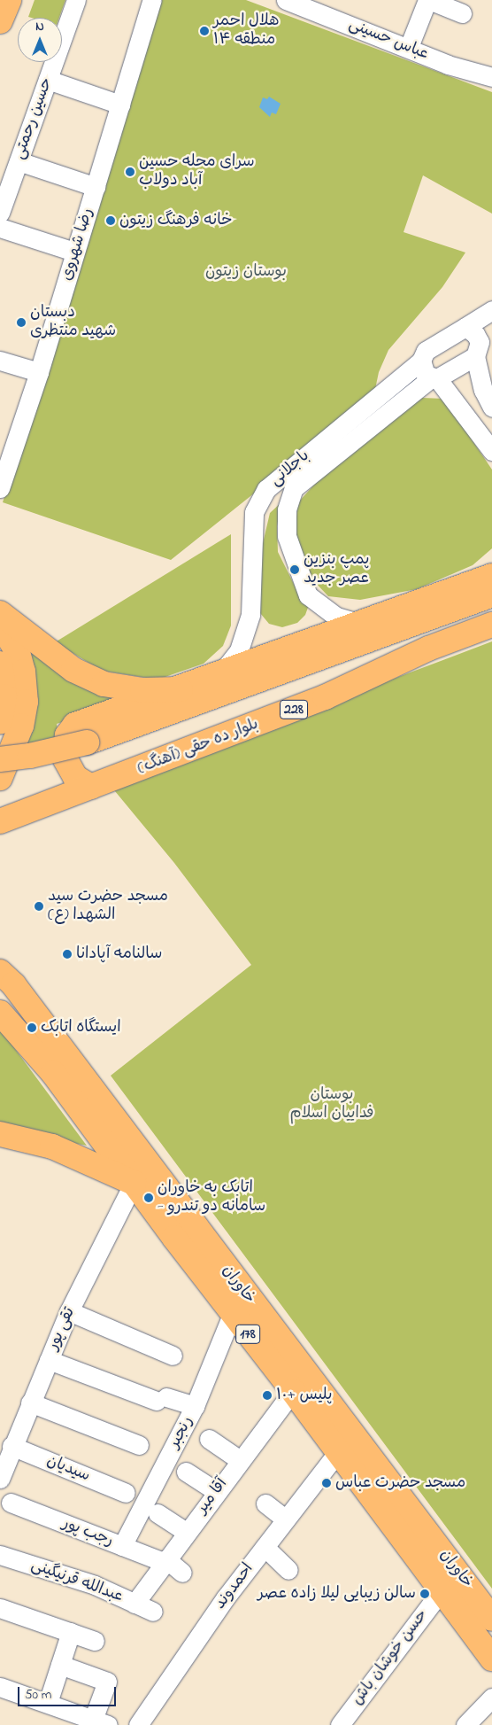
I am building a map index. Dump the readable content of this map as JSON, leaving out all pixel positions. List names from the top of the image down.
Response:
{
  "streets": {
    "main road": [
      "228",
      "بلوار ده حقی (آهنگ)",
      "خاوران",
      "178"
    ],
    "street": [
      "عباس حسینی",
      "حسین رحمتی",
      "رضا شهروی",
      "باجلانی",
      "تقی پور",
      "رنجبر",
      "سیدیان",
      "آقا میر",
      "رجب پور",
      "عبدالله قرنیگینی",
      "احمدوند",
      "حسن خوشان باش"
    ]
  },
  "crossings": [
    ["خاوران", "تقی پور"],
    ["خاوران", "رنجبر"],
    ["خاوران", "آقا میر"],
    ["خاوران", "احمدوند"],
    ["خاوران", "حسن خوشان باش"],
    ["تقی پور", "سیدیان"],
    ["رنجبر", "رجب پور"],
    ["آقا میر", "رجب پور"],
    ["آقا میر", "عبدالله قرنیگینی"]
  ],
  "parks": ["بوستان زیتون", "بوستان فداییان اسلام"],
  "places": [
    "هلال احمر منطقه ۱۴",
    "سرای محله حسین آباد دولاب",
    "خانه فرهنگ زيتون",
    "دبستان شهید منتظری",
    "پمپ بنزین عصر جدید",
    "مسجد حضرت سید الشهدا (ع)",
    "سالنامه آپادانا",
    "ایستگاه اتابک",
    "اتابک به خاوران - سامانه دو تندرو",
    "پلیس +۱۰",
    "مسجد حضرت عباس",
    "سالن زیبایی لیلا زاده عصر"
  ],
  "scale_bar": "50 m",
  "north": "top"
}
